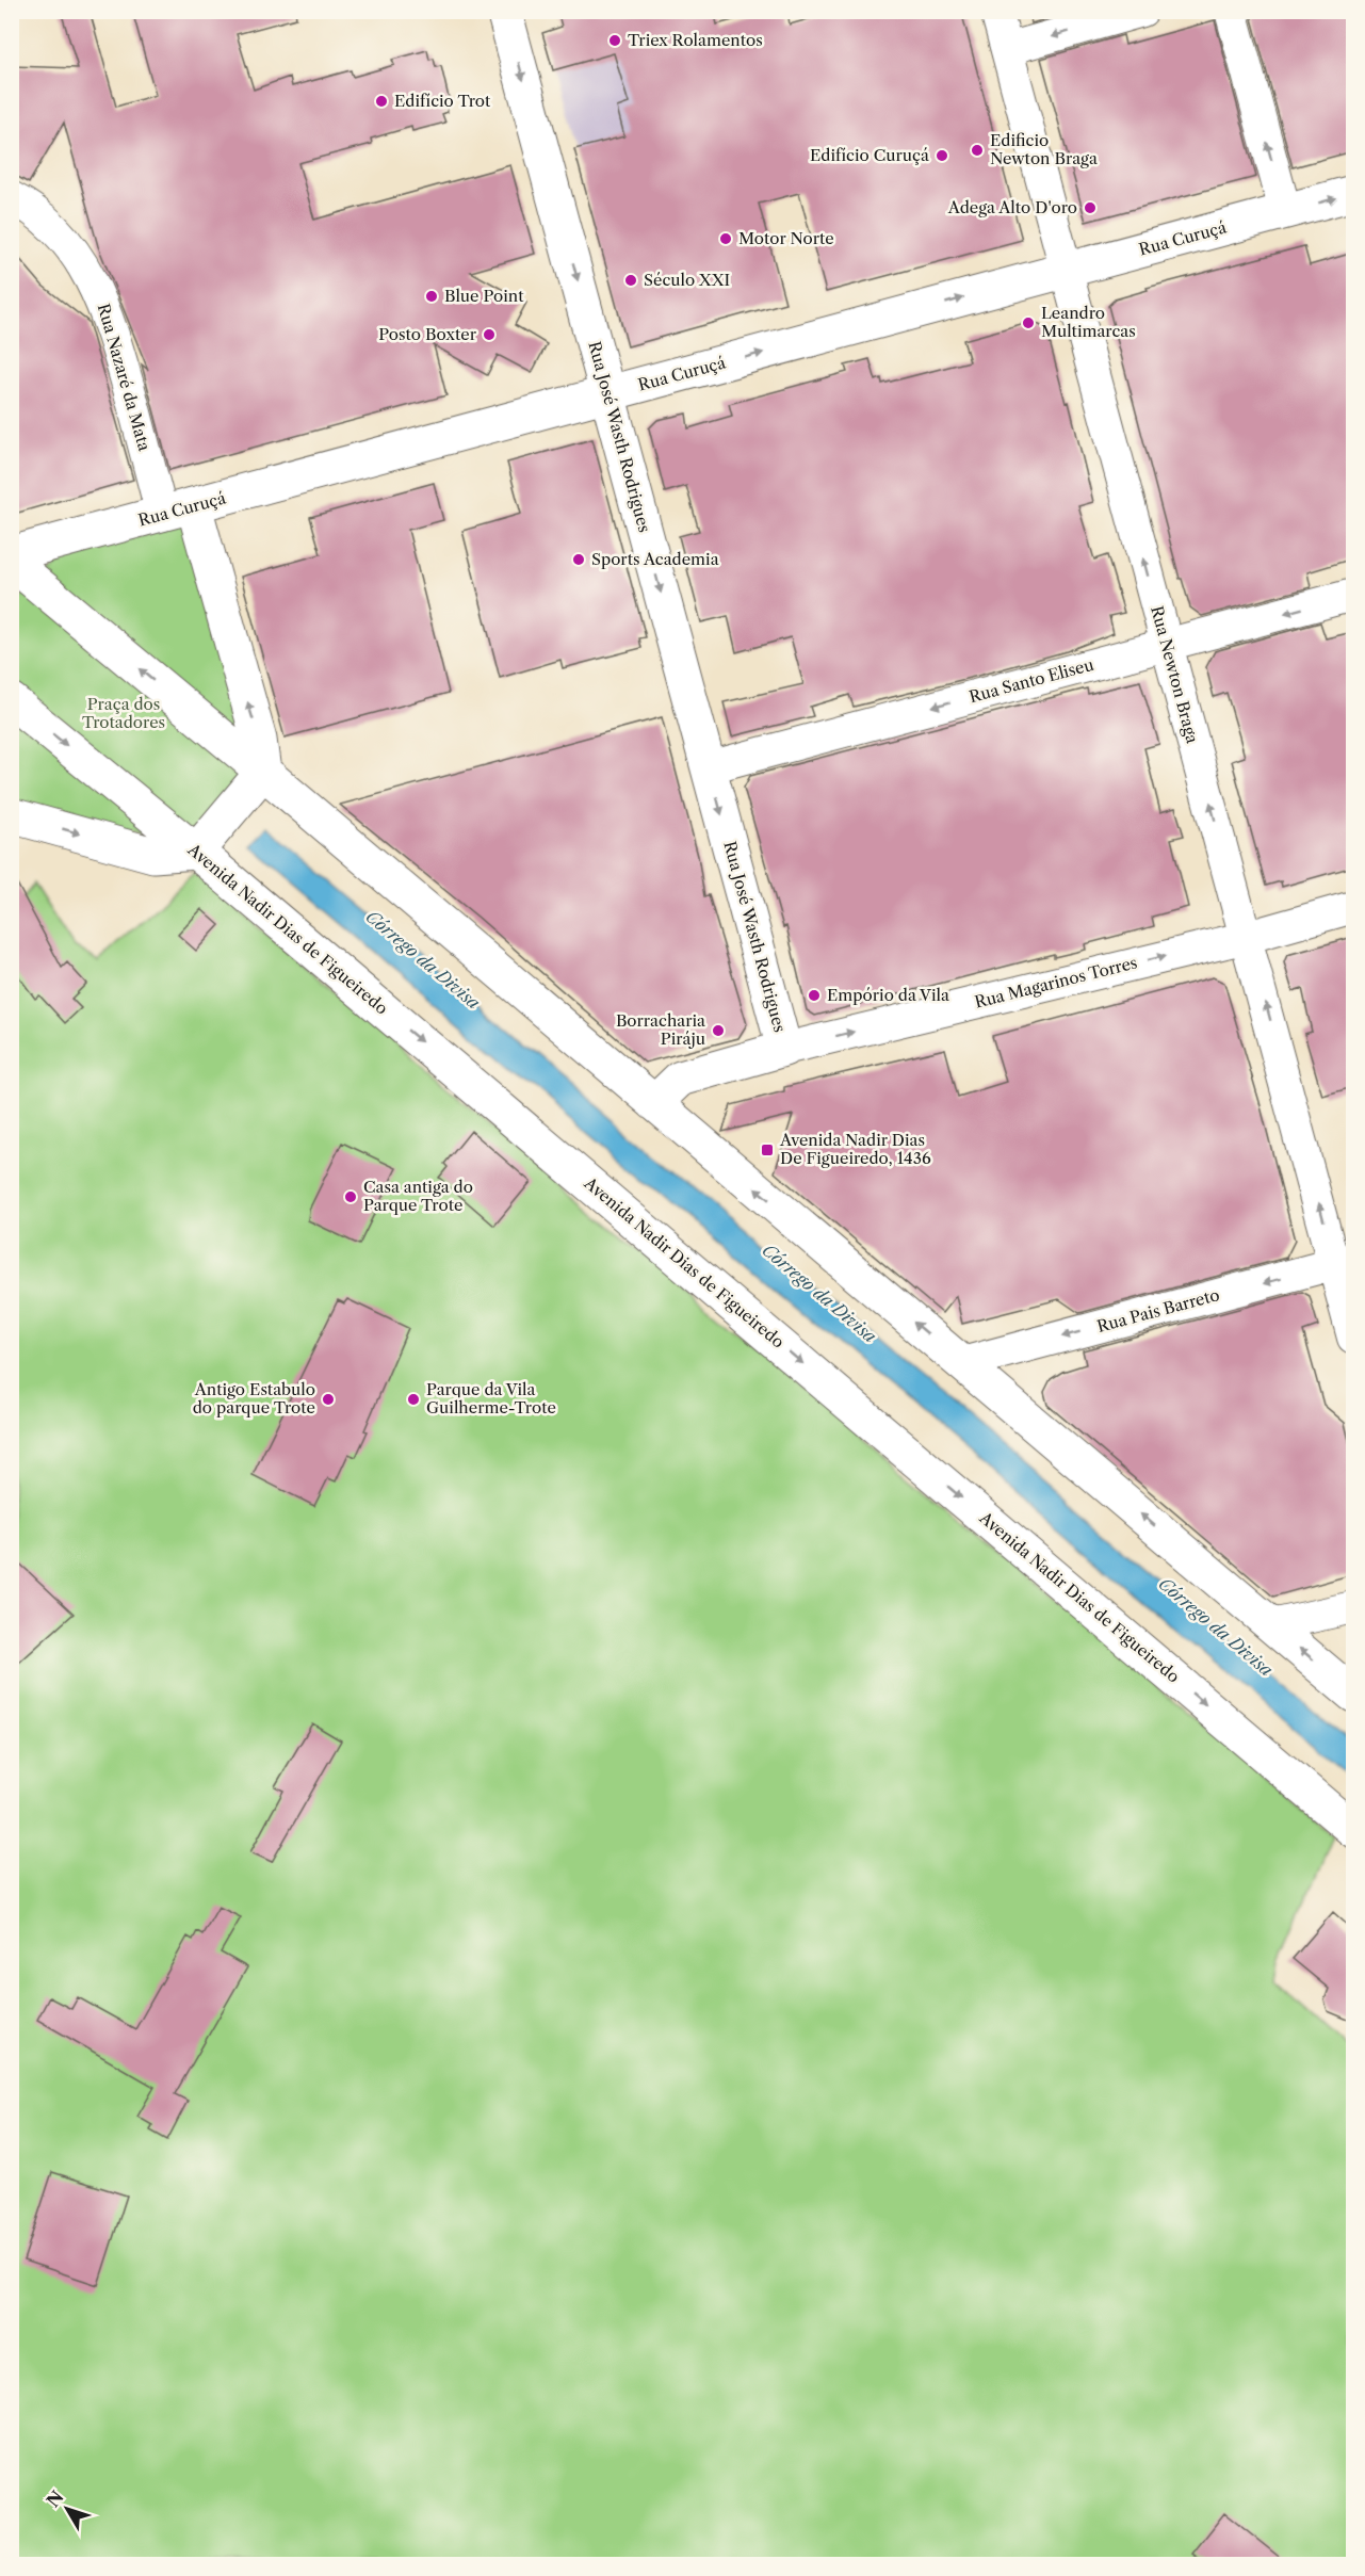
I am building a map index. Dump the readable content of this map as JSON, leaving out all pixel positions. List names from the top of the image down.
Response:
{
  "streets": {
    "main road": [
      "Rua Curuçá",
      "Rua José Wasth Rodrigues",
      "Avenida Nadir Dias de Figueiredo",
      "Rua Magarinos Torres"
    ],
    "street": [
      "Rua Nazaré da Mata",
      "Rua Newton Braga",
      "Rua Santo Eliseu",
      "Rua Pais Barreto"
    ]
  },
  "crossings": [
    ["Rua Curuçá", "Rua Nazaré da Mata"],
    ["Rua Curuçá", "Rua José Wasth Rodrigues"],
    ["Rua Curuçá", "Rua Newton Braga"],
    ["Rua José Wasth Rodrigues", "Rua Santo Eliseu"],
    ["Rua José Wasth Rodrigues", "Rua Magarinos Torres"],
    ["Rua Newton Braga", "Rua Santo Eliseu"],
    ["Rua Newton Braga", "Rua Magarinos Torres"],
    ["Rua Newton Braga", "Rua Pais Barreto"]
  ],
  "one_way": [
    "Rua Curuçá",
    "Rua José Wasth Rodrigues",
    "Rua Newton Braga",
    "Rua Santo Eliseu",
    "Rua Magarinos Torres",
    "Rua Pais Barreto"
  ],
  "water": ["Córrego da Divisa"],
  "parks": ["Praça dos Trotadores"],
  "places": {
    "other": [
      "Triex Rolamentos",
      "Edifício Trot",
      "Edificio Newton Braga",
      "Edifício Curuçá",
      "Adega Alto D'oro",
      "Motor Norte",
      "Século XXI",
      "Blue Point",
      "Leandro Multimarcas",
      "Posto Boxter",
      "Sports Academia",
      "Empório da Vila",
      "Borracharia Piráju",
      "Casa antiga do Parque Trote",
      "Antigo Estabulo do parque Trote",
      "Parque da Vila Guilherme-Trote"
    ],
    "transit": ["Avenida Nadir Dias De Figueiredo, 1436"]
  },
  "north": "top left"
}
